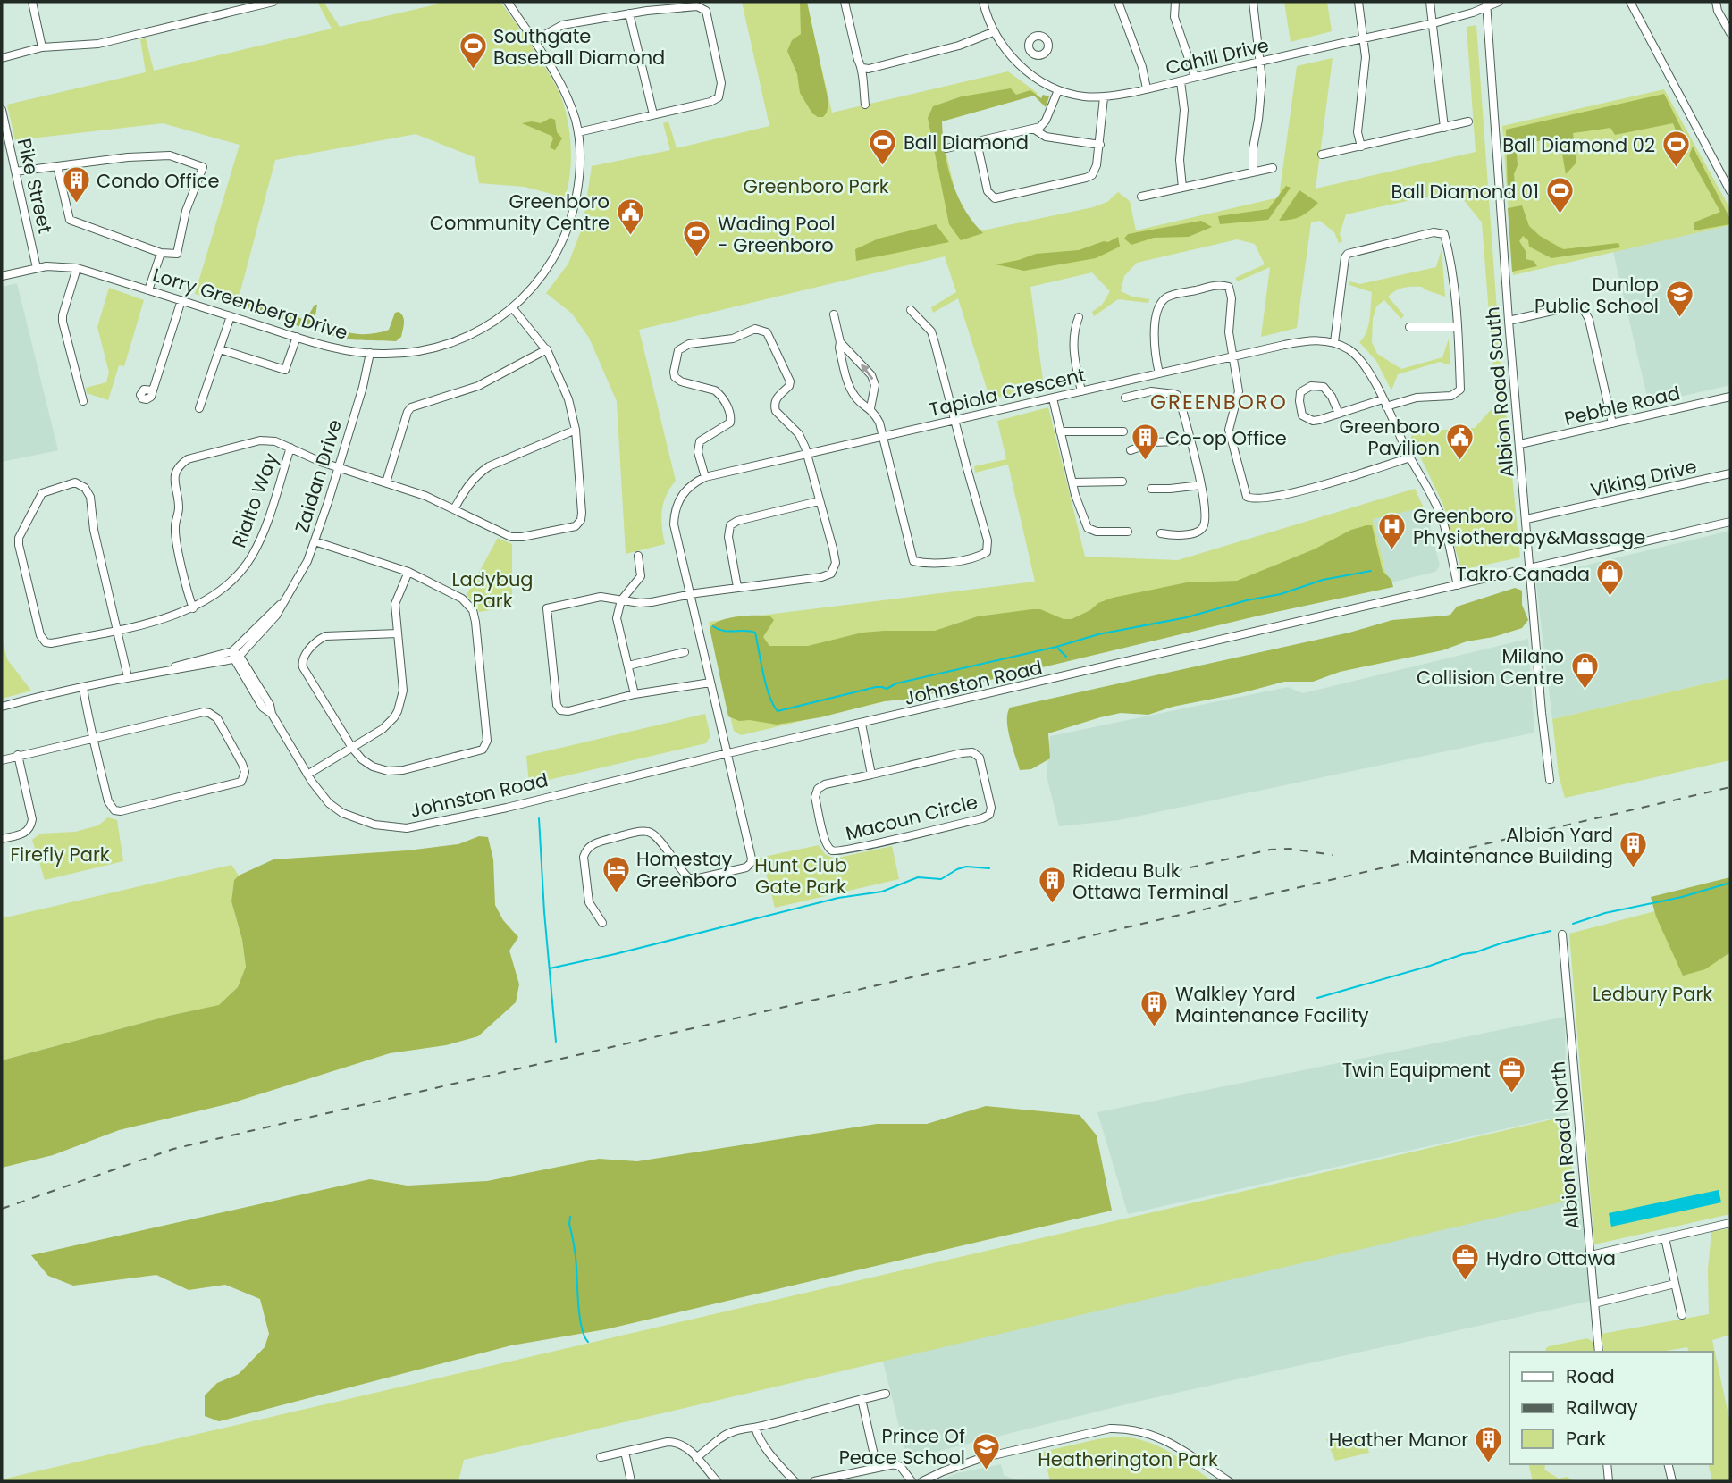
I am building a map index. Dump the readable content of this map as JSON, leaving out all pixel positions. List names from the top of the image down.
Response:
{
  "streets": {
    "street": [
      "Cahill Drive",
      "Pike Street",
      "Lorry Greenberg Drive",
      "Tapiola Crescent",
      "Albion Road South",
      "Pebble Road",
      "Zaidan Drive",
      "Viking Drive",
      "Rialto Way",
      "Johnston Road",
      "Macoun Circle",
      "Albion Road North"
    ]
  },
  "crossings": [
    ["Cahill Drive", "Albion Road South"],
    ["Pike Street", "Lorry Greenberg Drive"],
    ["Lorry Greenberg Drive", "Zaidan Drive"],
    ["Tapiola Crescent", "Johnston Road"],
    ["Albion Road South", "Pebble Road"],
    ["Albion Road South", "Viking Drive"],
    ["Albion Road South", "Johnston Road"],
    ["Zaidan Drive", "Johnston Road"]
  ],
  "districts": ["GREENBORO"],
  "parks": [
    "Greenboro Park",
    "Ladybug Park",
    "Firefly Park",
    "Hunt Club Gate Park",
    "Ledbury Park",
    "Heatherington Park"
  ],
  "places": {
    "sports": [
      "Southgate Baseball Diamond",
      "Ball Diamond",
      "Ball Diamond 02",
      "Ball Diamond 01",
      "Wading Pool - Greenboro"
    ],
    "building": [
      "Condo Office",
      "Co-op Office",
      "Albion Yard Maintenance Building",
      "Rideau Bulk Ottawa Terminal",
      "Walkley Yard Maintenance Facility",
      "Heather Manor"
    ],
    "public building": ["Greenboro Community Centre", "Greenboro Pavilion"],
    "school or university": ["Dunlop Public School", "Prince Of Peace School"],
    "hospital": ["Greenboro Physiotherapy&Massage"],
    "shop": ["Takro Canada", "Milano Collision Centre"],
    "hotel": ["Homestay Greenboro"],
    "office": ["Twin Equipment", "Hydro Ottawa"]
  },
  "legend": ["Road", "Railway", "Park"]
}
